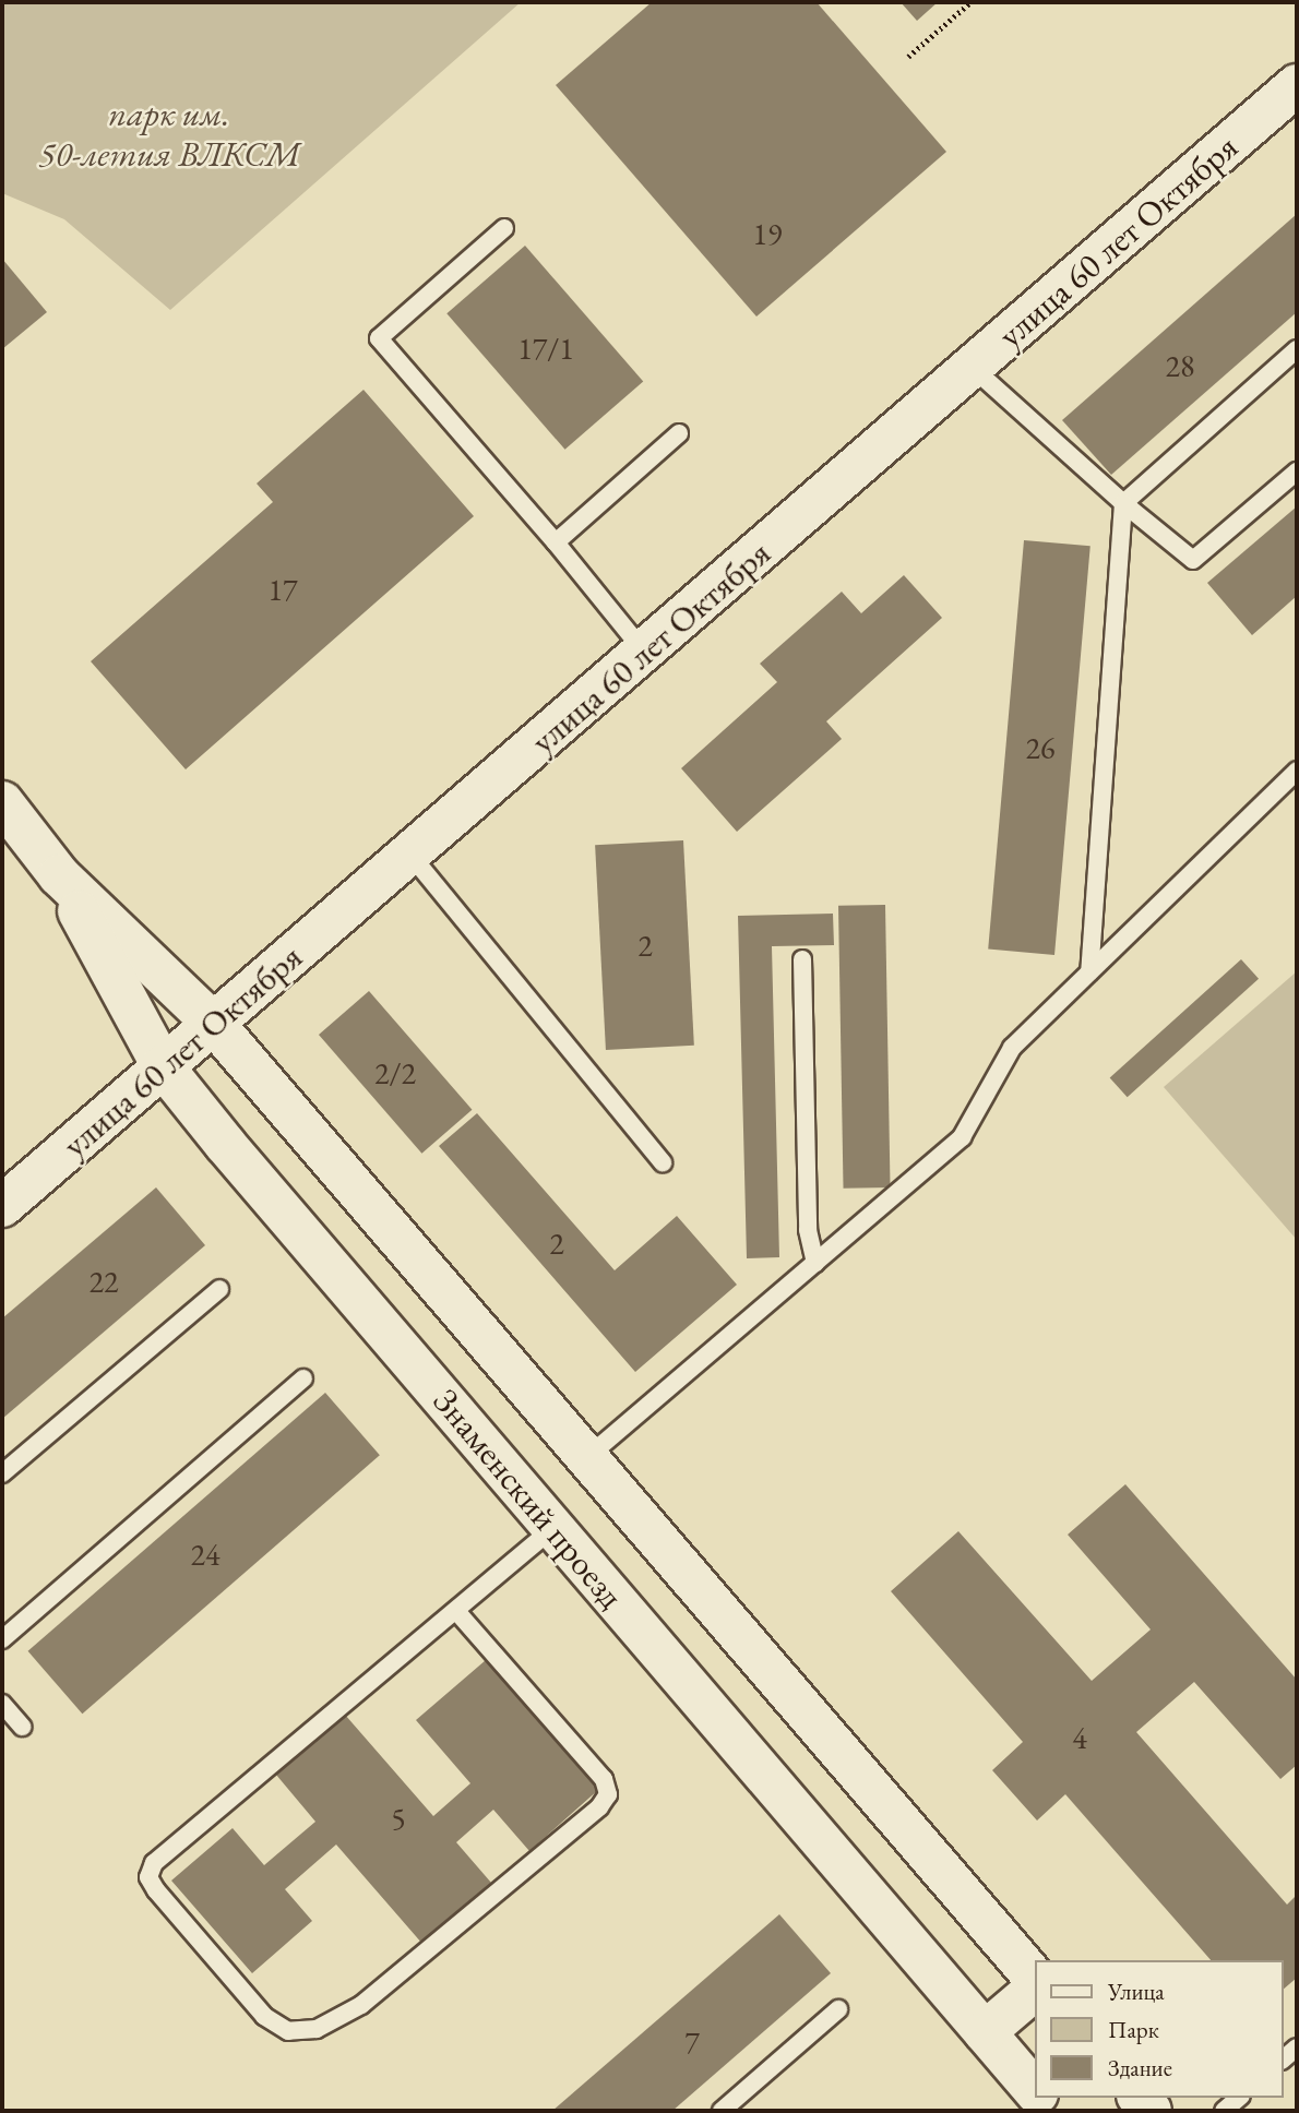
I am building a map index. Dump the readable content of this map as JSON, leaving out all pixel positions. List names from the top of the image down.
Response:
{
  "streets": {
    "main road": ["улица 60 лет Октября", "Знаменский проезд"]
  },
  "crossings": [
    ["улица 60 лет Октября", "Знаменский проезд"]
  ],
  "parks": ["парк им. 50-летия ВЛКСМ"],
  "house_numbers": [
    "19",
    "17/1",
    "28",
    "17",
    "26",
    "2",
    "2/2",
    "2",
    "22",
    "24",
    "4",
    "5",
    "7"
  ],
  "legend": ["Улица", "Парк", "Здание"]
}
